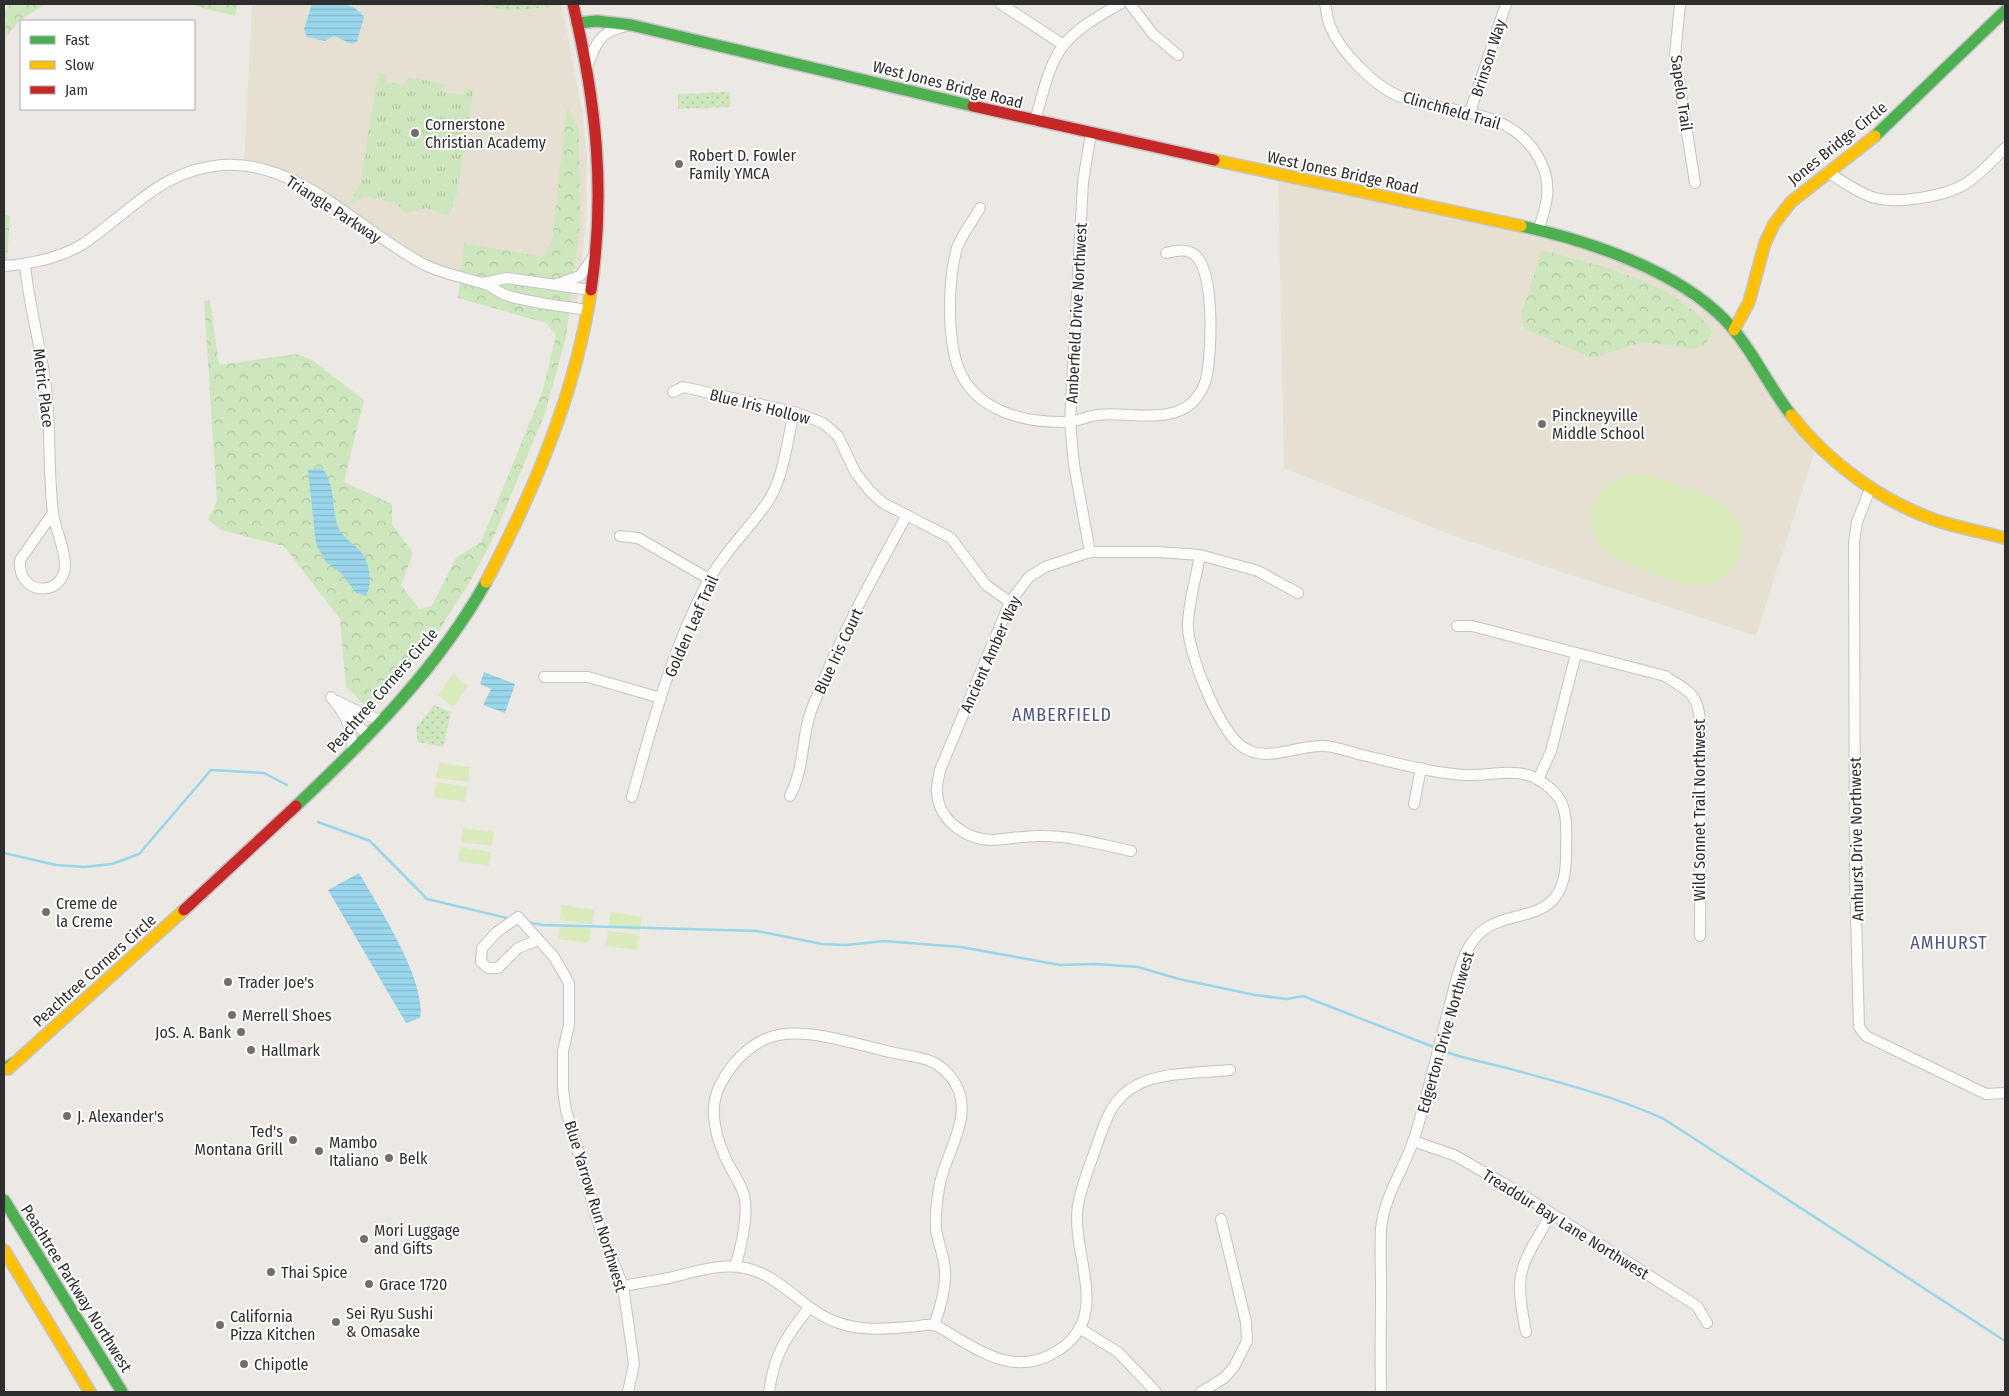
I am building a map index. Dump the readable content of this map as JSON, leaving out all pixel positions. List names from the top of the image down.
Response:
{
  "streets": {
    "main road": [
      "West Jones Bridge Road",
      "Jones Bridge Circle",
      "Peachtree Corners Circle",
      "Peachtree Parkway Northwest"
    ],
    "street": [
      "Brinson Way",
      "Sapelo Trail",
      "Clinchfield Trail",
      "Triangle Parkway",
      "Amberfield Drive Northwest",
      "Metric Place",
      "Blue Iris Hollow",
      "Golden Leaf Trail",
      "Blue Iris Court",
      "Ancient Amber Way",
      "Wild Sonnet Trail Northwest",
      "Amhurst Drive Northwest",
      "Edgerton Drive Northwest",
      "Blue Yarrow Run Northwest",
      "Treaddur Bay Lane Northwest"
    ]
  },
  "crossings": [
    ["Brinson Way", "Clinchfield Trail"],
    ["West Jones Bridge Road", "Clinchfield Trail"],
    ["West Jones Bridge Road", "Jones Bridge Circle"],
    ["West Jones Bridge Road", "Amberfield Drive Northwest"],
    ["West Jones Bridge Road", "Peachtree Corners Circle"],
    ["West Jones Bridge Road", "Amhurst Drive Northwest"],
    ["Triangle Parkway", "Metric Place"],
    ["Triangle Parkway", "Peachtree Corners Circle"],
    ["Amberfield Drive Northwest", "Ancient Amber Way"],
    ["Blue Iris Hollow", "Golden Leaf Trail"],
    ["Blue Iris Hollow", "Blue Iris Court"],
    ["Blue Iris Hollow", "Ancient Amber Way"],
    ["Ancient Amber Way", "Edgerton Drive Northwest"],
    ["Edgerton Drive Northwest", "Treaddur Bay Lane Northwest"]
  ],
  "districts": ["AMBERFIELD", "AMHURST"],
  "places": [
    "Cornerstone Christian Academy",
    "Robert D. Fowler Family YMCA",
    "Pinckneyville Middle School",
    "Creme de la Creme",
    "Trader Joe's",
    "Merrell Shoes",
    "JoS. A. Bank",
    "Hallmark",
    "J. Alexander's",
    "Ted's Montana Grill",
    "Mambo Italiano",
    "Belk",
    "Mori Luggage and Gifts",
    "Thai Spice",
    "Grace 1720",
    "Sei Ryu Sushi & Omasake",
    "California Pizza Kitchen",
    "Chipotle"
  ],
  "legend": ["Fast", "Slow", "Jam"]
}
